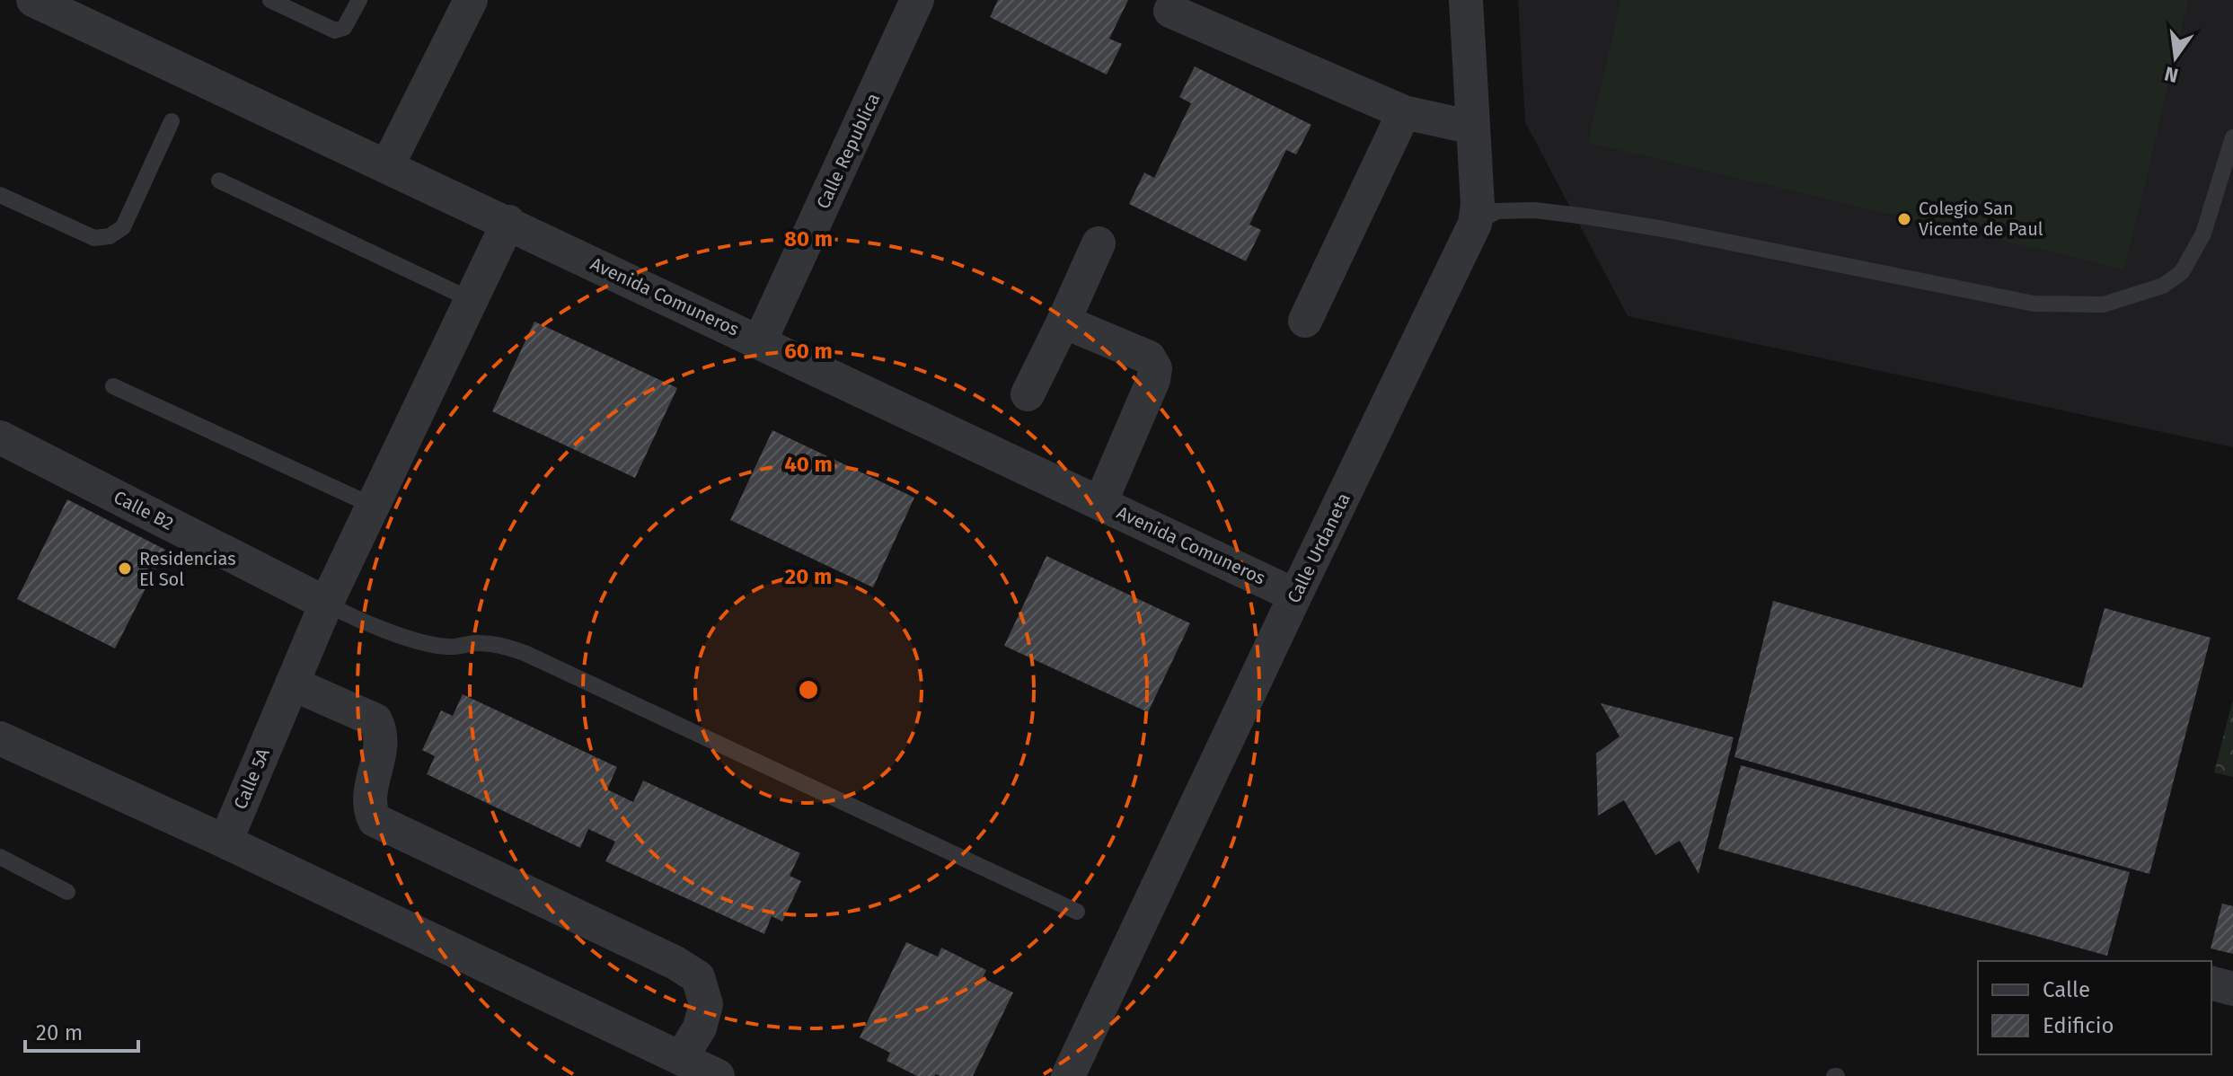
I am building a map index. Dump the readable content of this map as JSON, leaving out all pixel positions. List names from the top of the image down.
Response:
{
  "streets": {
    "street": [
      "Calle Republica",
      "Avenida Comuneros",
      "Calle B2",
      "Calle Urdaneta",
      "Calle 5A"
    ]
  },
  "crossings": [
    ["Calle Republica", "Avenida Comuneros"],
    ["Avenida Comuneros", "Calle Urdaneta"],
    ["Avenida Comuneros", "Calle 5A"],
    ["Calle B2", "Calle 5A"]
  ],
  "places": ["Colegio San Vicente de Paul", "Residencias El Sol"],
  "legend": ["Calle", "Edificio"],
  "scale_bar": "20 m",
  "north": "bottom",
  "rings": [
    "80 m",
    "60 m",
    "40 m",
    "20 m"
  ]
}
